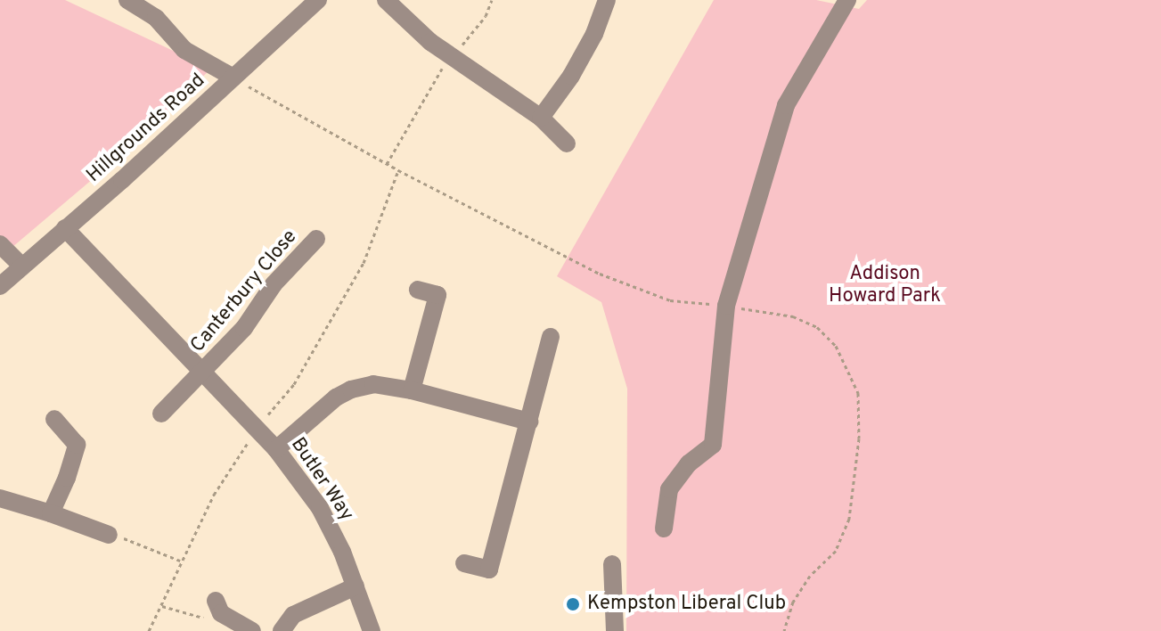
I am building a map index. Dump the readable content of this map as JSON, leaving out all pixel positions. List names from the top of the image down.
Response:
{
  "streets": {
    "street": ["Hillgrounds Road", "Canterbury Close", "Butler Way"]
  },
  "crossings": [
    ["Hillgrounds Road", "Butler Way"],
    ["Canterbury Close", "Butler Way"]
  ],
  "parks": ["Addison Howard Park"],
  "places": ["Kempston Liberal Club"]
}
